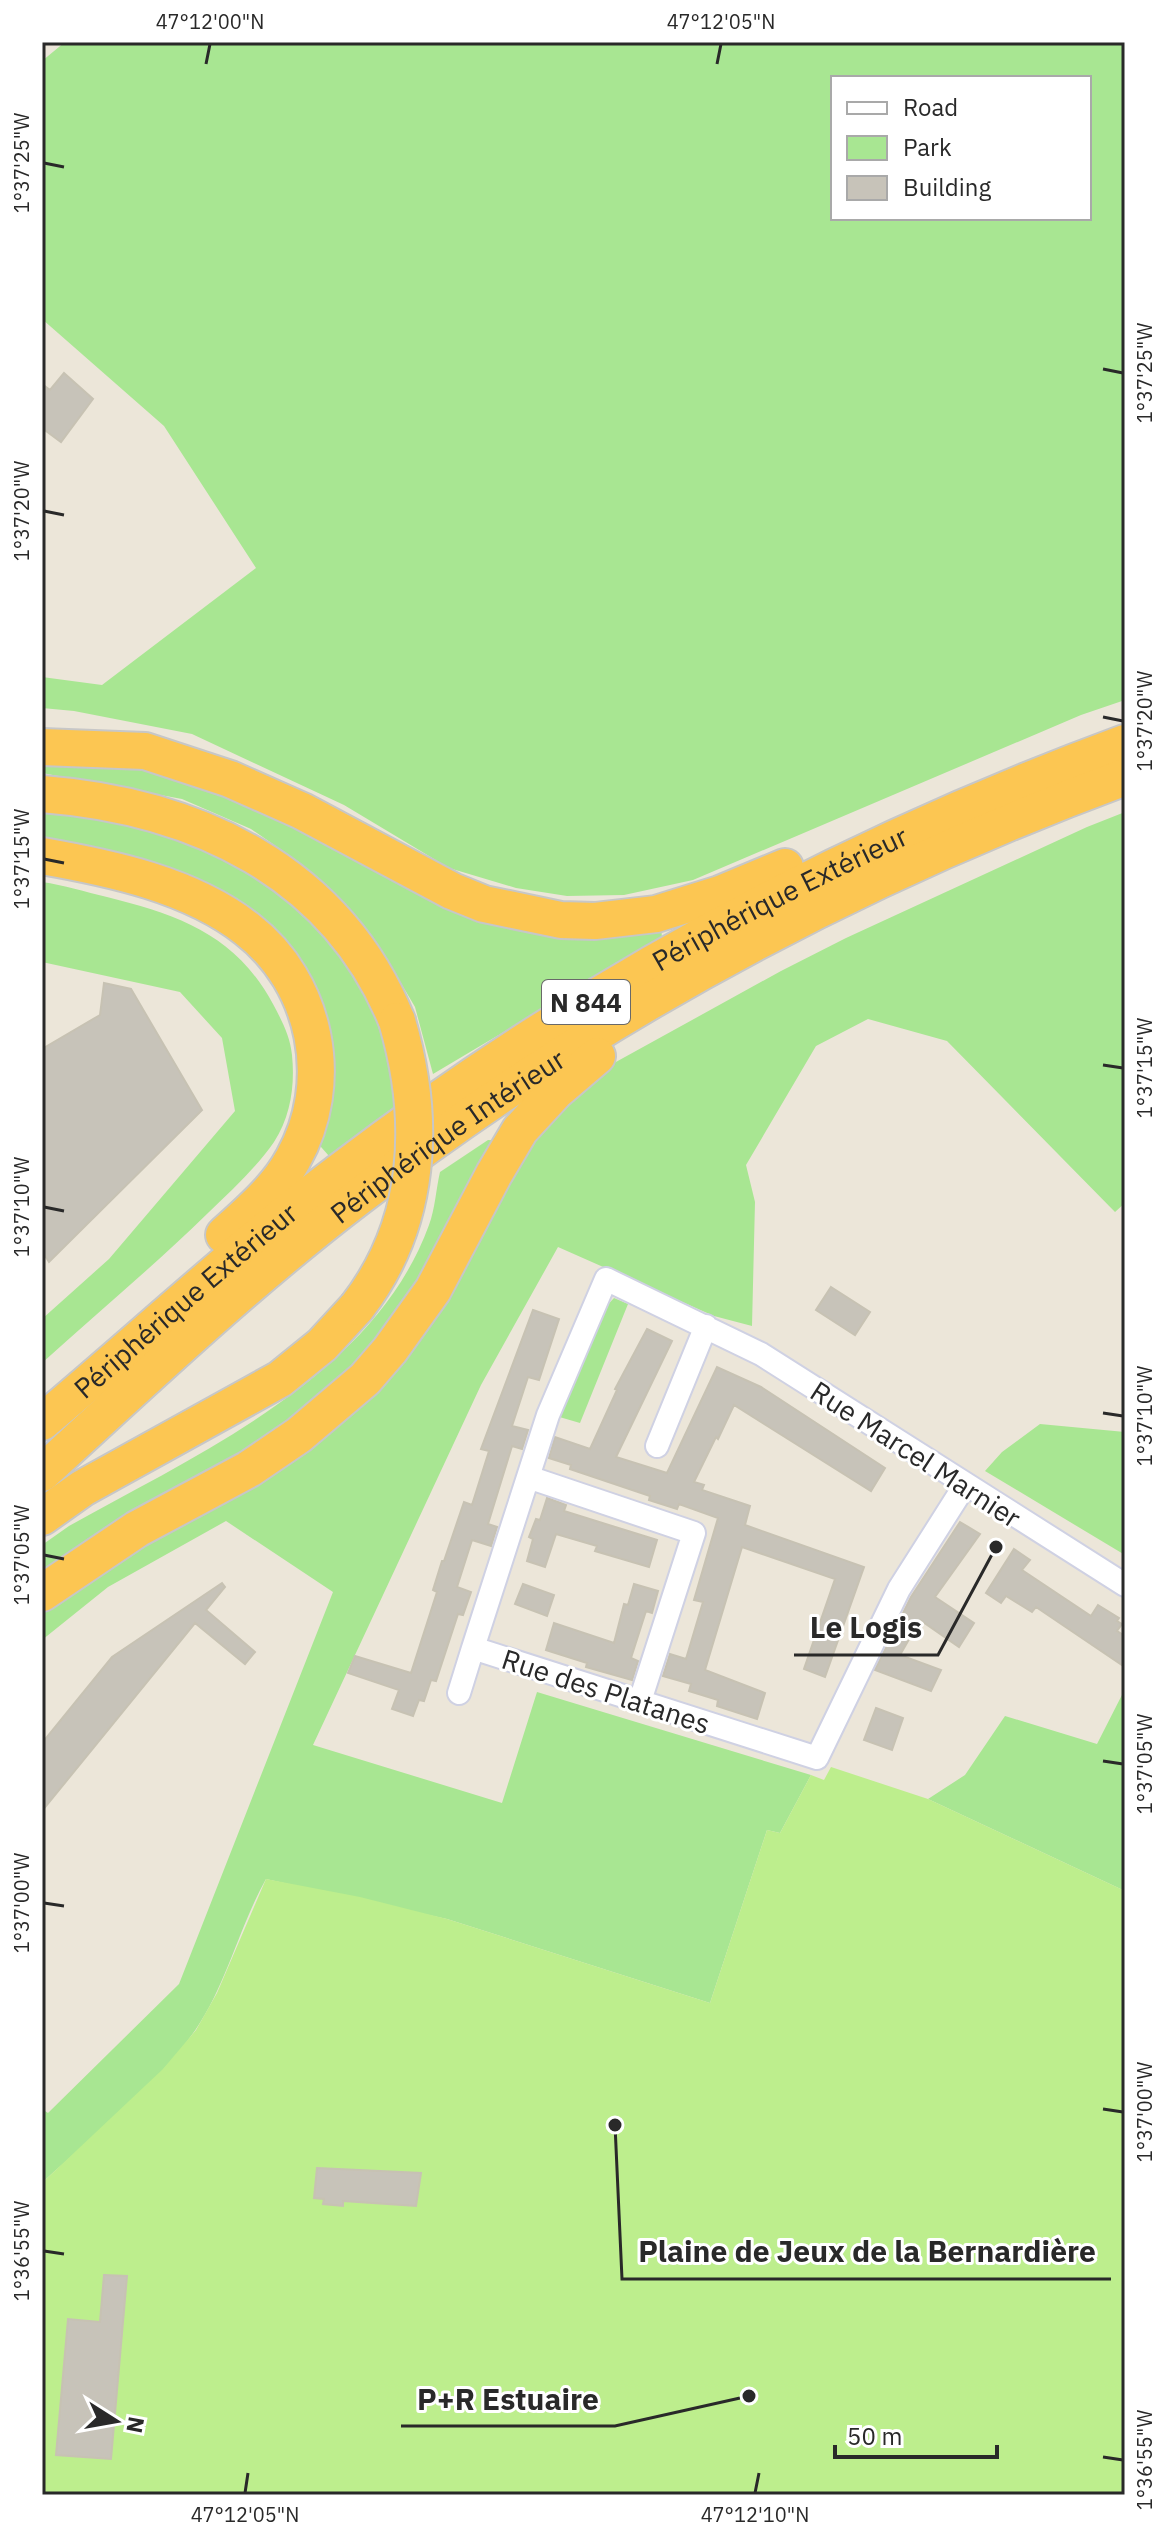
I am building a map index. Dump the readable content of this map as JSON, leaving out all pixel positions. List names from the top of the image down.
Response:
{
  "streets": {
    "highway": ["Périphérique Extérieur", "N 844", "Périphérique Intérieur"],
    "street": ["Rue Marcel Marnier", "Rue des Platanes"]
  },
  "crossings": [
    ["Rue Marcel Marnier", "Rue des Platanes"]
  ],
  "places": ["Le Logis", "Plaine de Jeux de la Bernardière", "P+R Estuaire"],
  "legend": ["Road", "Park", "Building"],
  "scale_bar": "50 m",
  "north": "right",
  "coordinates": [
    "47°12'00\"N",
    "47°12'05\"N",
    "1°37'25\"W",
    "1°37'20\"W",
    "1°37'15\"W",
    "1°37'10\"W",
    "1°37'05\"W",
    "1°37'00\"W",
    "1°36'55\"W",
    "47°12'10\"N"
  ]
}
